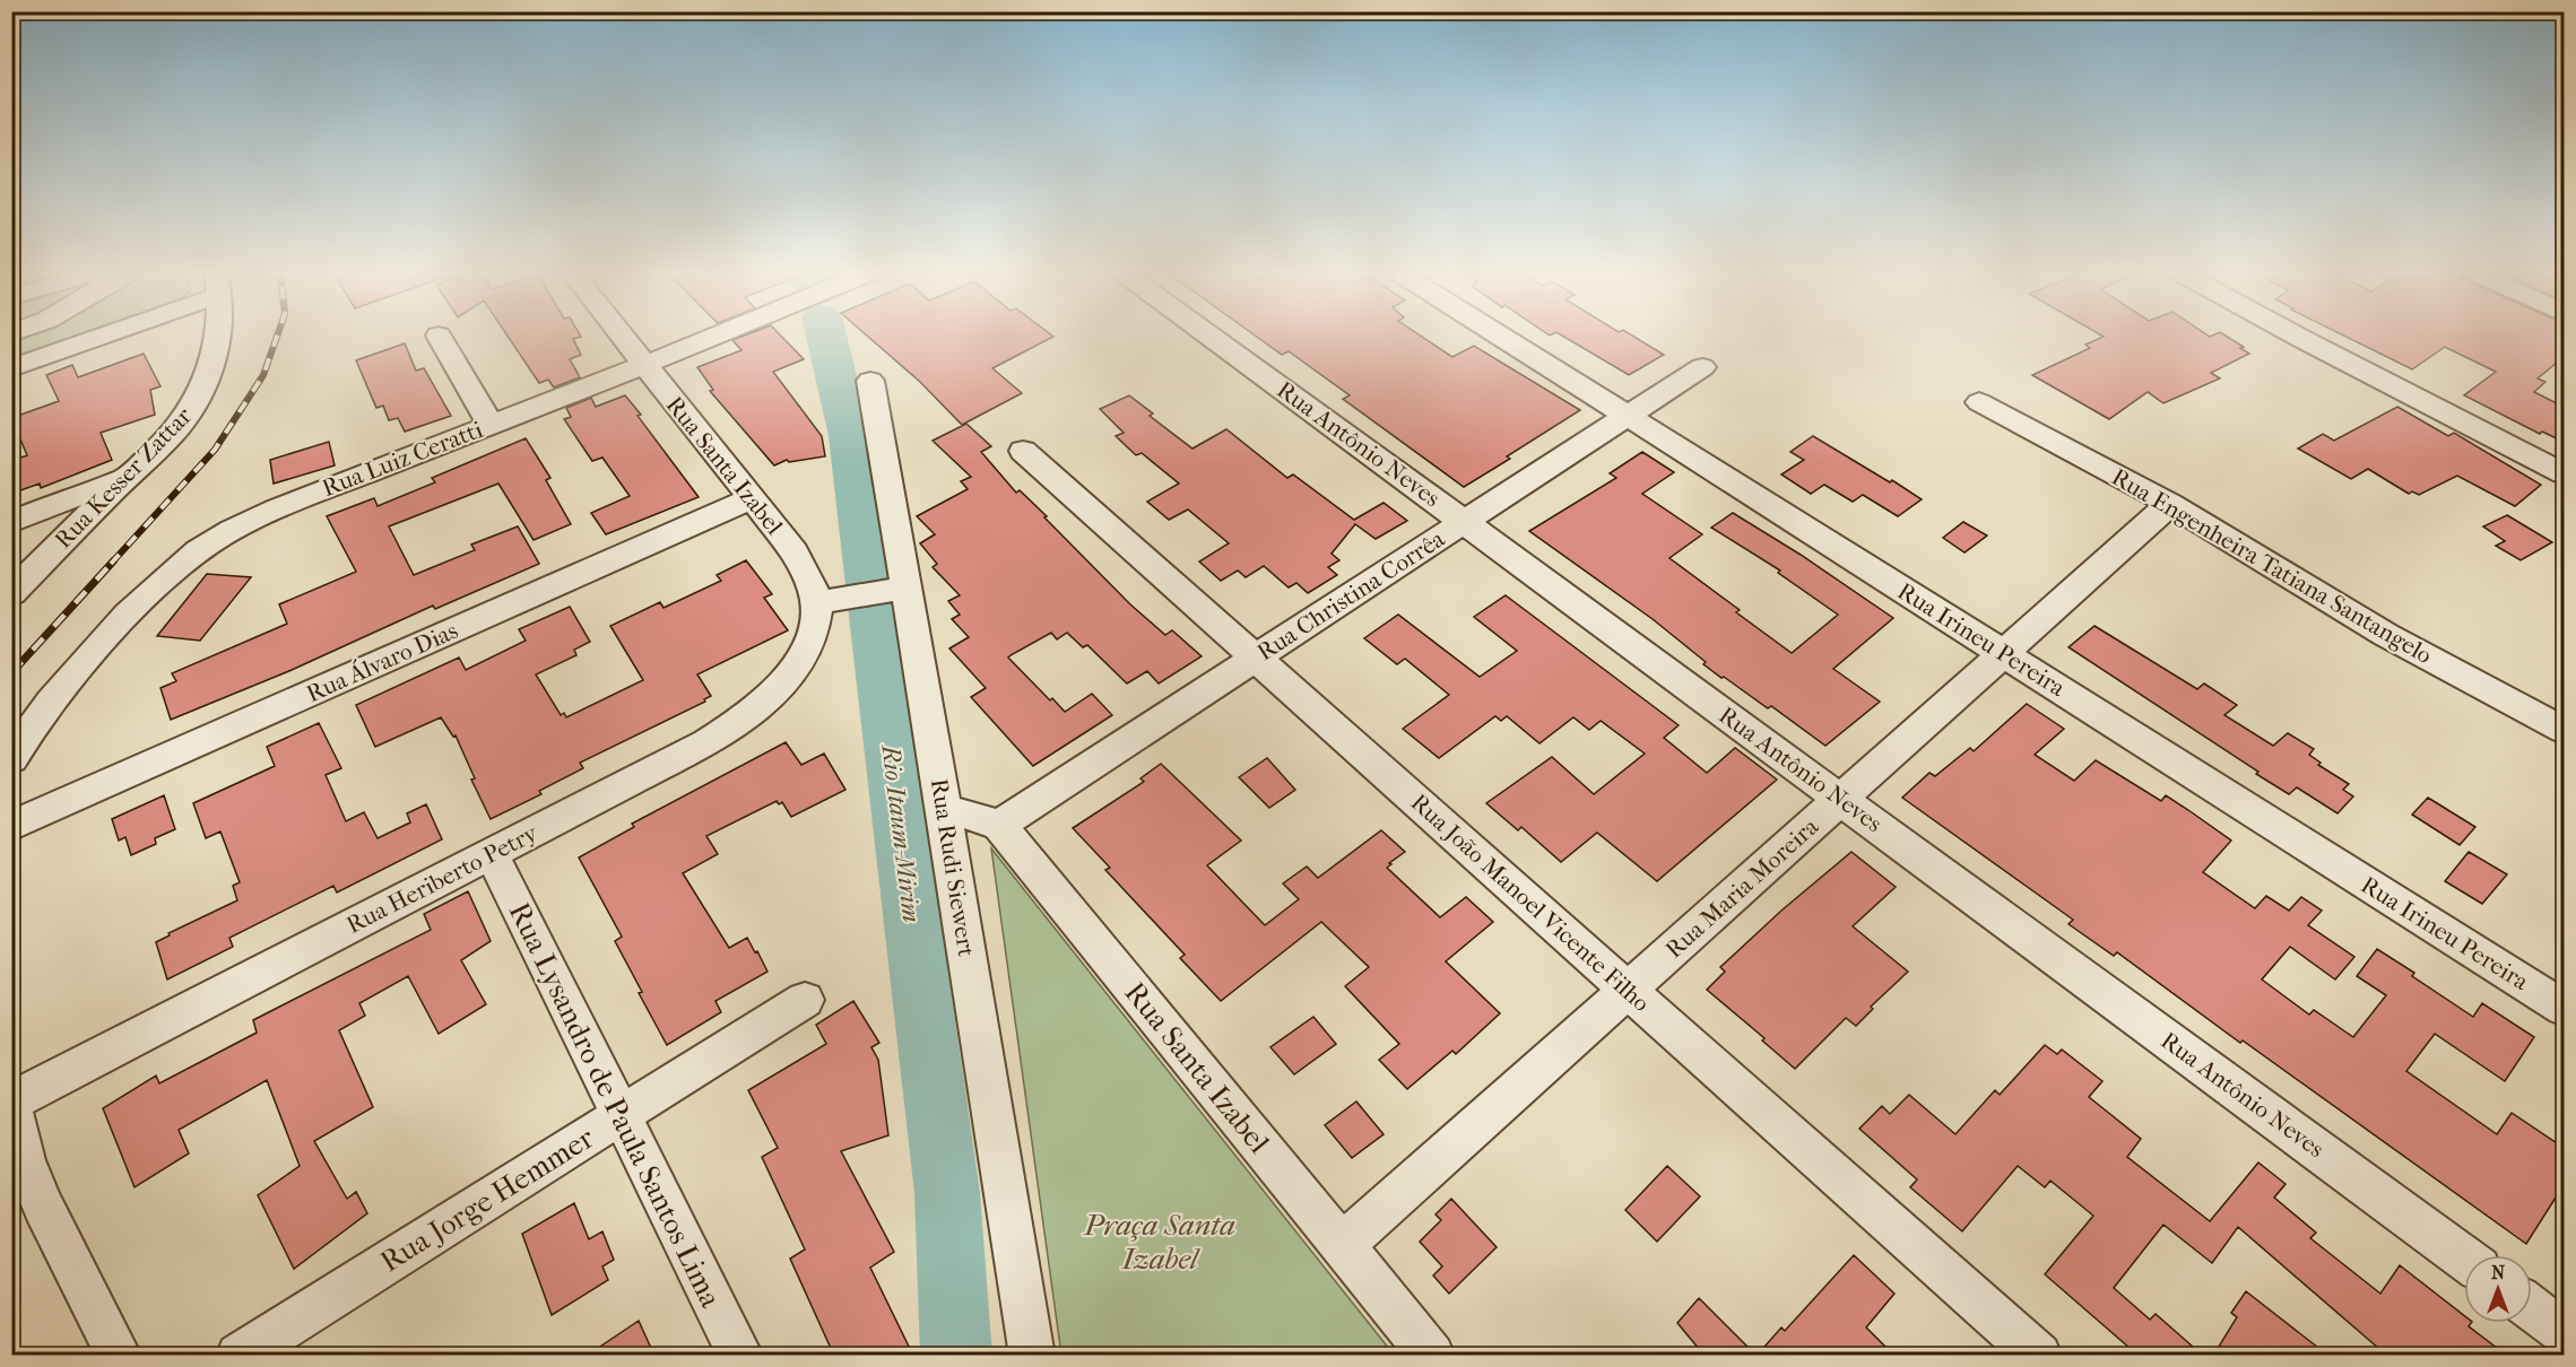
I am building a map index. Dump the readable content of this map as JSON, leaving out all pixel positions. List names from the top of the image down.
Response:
{
  "streets": {
    "street": [
      "Rua Antônio Neves",
      "Rua Luiz Ceratti",
      "Rua Santa Izabel",
      "Rua Kesser Zattar",
      "Rua Engenheira Tatiana Santangelo",
      "Rua Christina Corrêa",
      "Rua Irineu Pereira",
      "Rua Álvaro Dias",
      "Rua Rudi Siewert",
      "Rua Heriberto Petry",
      "Rua Maria Moreira",
      "Rua João Manoel Vicente Filho",
      "Rua Lysandro de Paula Santos Lima",
      "Rua Jorge Hemmer"
    ]
  },
  "crossings": [
    ["Rua Antônio Neves", "Rua Christina Corrêa"],
    ["Rua Antônio Neves", "Rua Maria Moreira"],
    ["Rua Luiz Ceratti", "Rua Santa Izabel"],
    ["Rua Santa Izabel", "Rua Christina Corrêa"],
    ["Rua Santa Izabel", "Rua Álvaro Dias"],
    ["Rua Santa Izabel", "Rua Heriberto Petry"],
    ["Rua Santa Izabel", "Rua Maria Moreira"],
    ["Rua Engenheira Tatiana Santangelo", "Rua Maria Moreira"],
    ["Rua Christina Corrêa", "Rua Irineu Pereira"],
    ["Rua Christina Corrêa", "Rua João Manoel Vicente Filho"],
    ["Rua Irineu Pereira", "Rua Maria Moreira"],
    ["Rua Heriberto Petry", "Rua Lysandro de Paula Santos Lima"],
    ["Rua Maria Moreira", "Rua João Manoel Vicente Filho"],
    ["Rua Lysandro de Paula Santos Lima", "Rua Jorge Hemmer"]
  ],
  "water": ["Rio Itaum-Mirim"],
  "parks": ["Praça Santa Izabel"],
  "north": "top"
}
